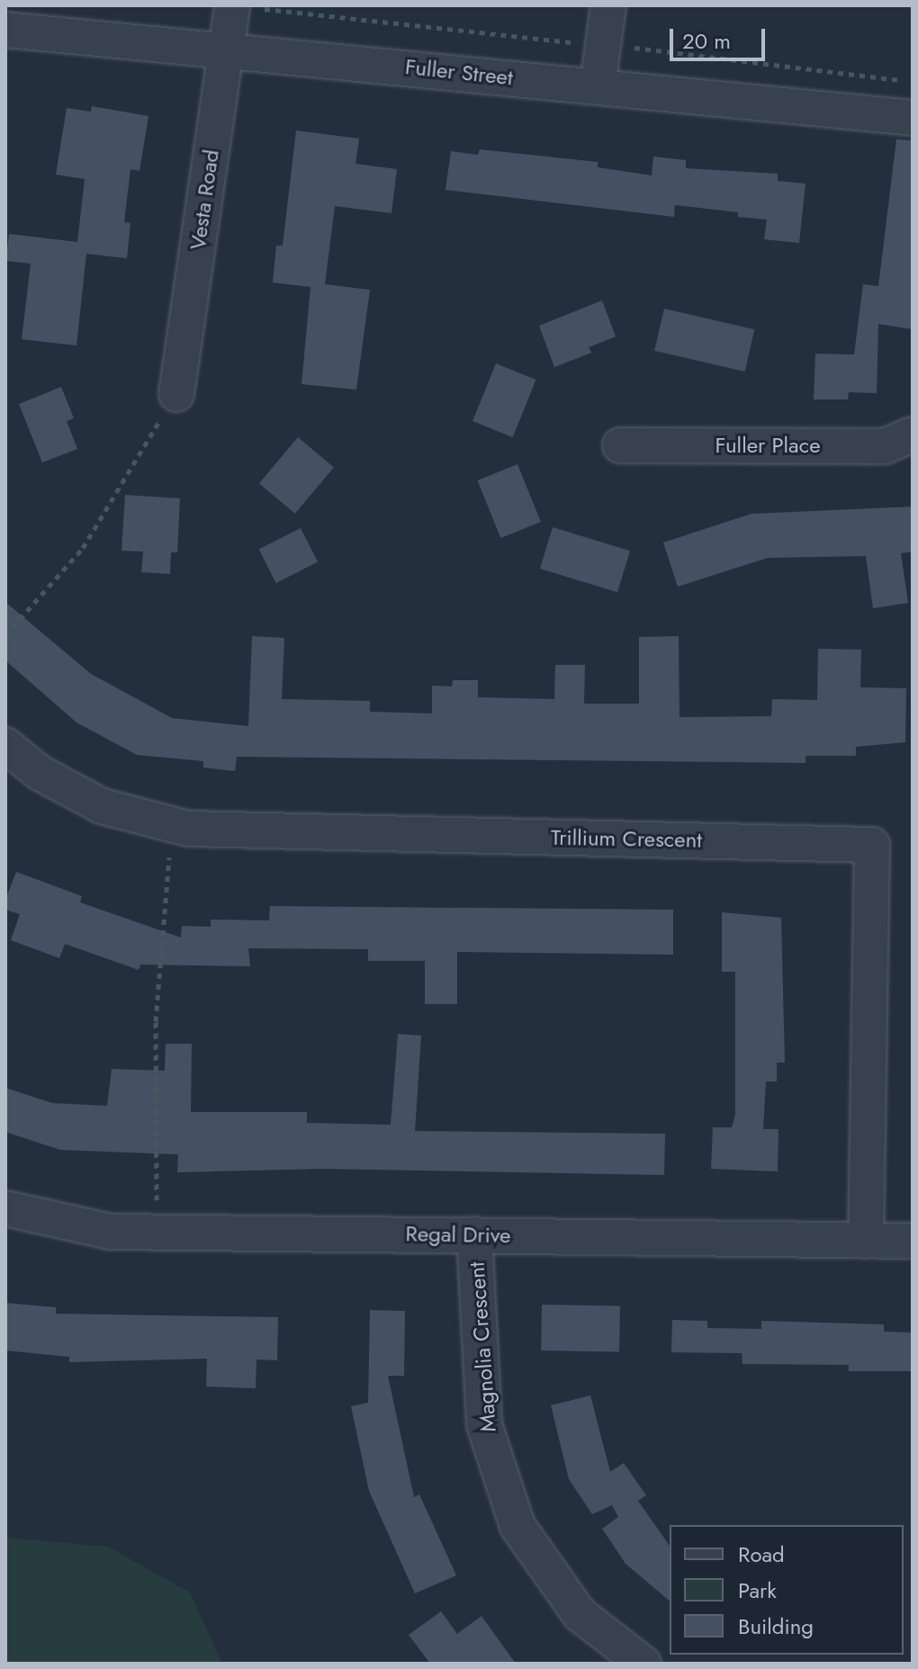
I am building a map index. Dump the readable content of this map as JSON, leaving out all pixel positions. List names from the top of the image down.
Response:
{
  "streets": {
    "street": [
      "Fuller Street",
      "Vesta Road",
      "Fuller Place",
      "Trillium Crescent",
      "Regal Drive",
      "Magnolia Crescent"
    ]
  },
  "crossings": [
    ["Fuller Street", "Vesta Road"],
    ["Trillium Crescent", "Regal Drive"],
    ["Regal Drive", "Magnolia Crescent"]
  ],
  "legend": ["Road", "Park", "Building"],
  "scale_bar": "20 m"
}
